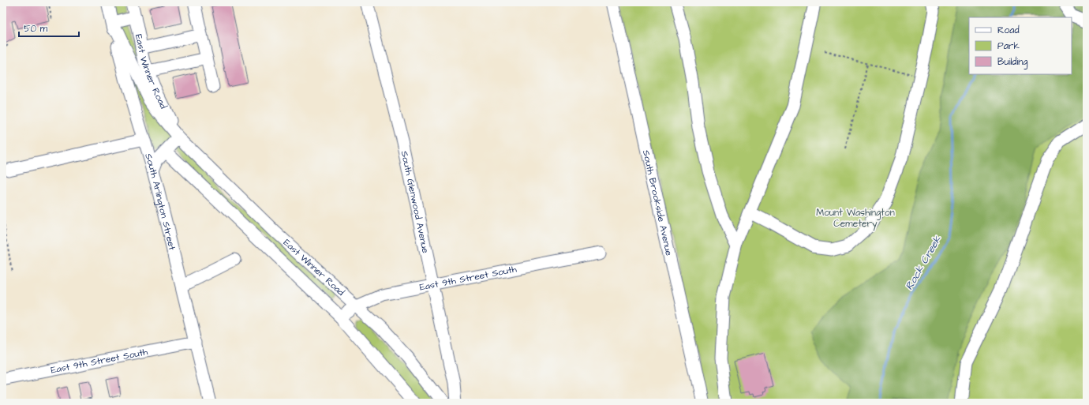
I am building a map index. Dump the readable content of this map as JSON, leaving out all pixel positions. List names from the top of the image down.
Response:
{
  "streets": {
    "street": [
      "East Winner Road",
      "South Glenwood Avenue",
      "South Arlington Street",
      "South Brookside Avenue",
      "East 9th Street South"
    ]
  },
  "crossings": [
    ["East Winner Road", "South Arlington Street"],
    ["East Winner Road", "East 9th Street South"],
    ["South Glenwood Avenue", "East 9th Street South"],
    ["South Arlington Street", "East 9th Street South"]
  ],
  "water": ["Rock Creek"],
  "parks": ["Mount Washington Cemetery"],
  "legend": ["Road", "Park", "Building"],
  "scale_bar": "50 m"
}
